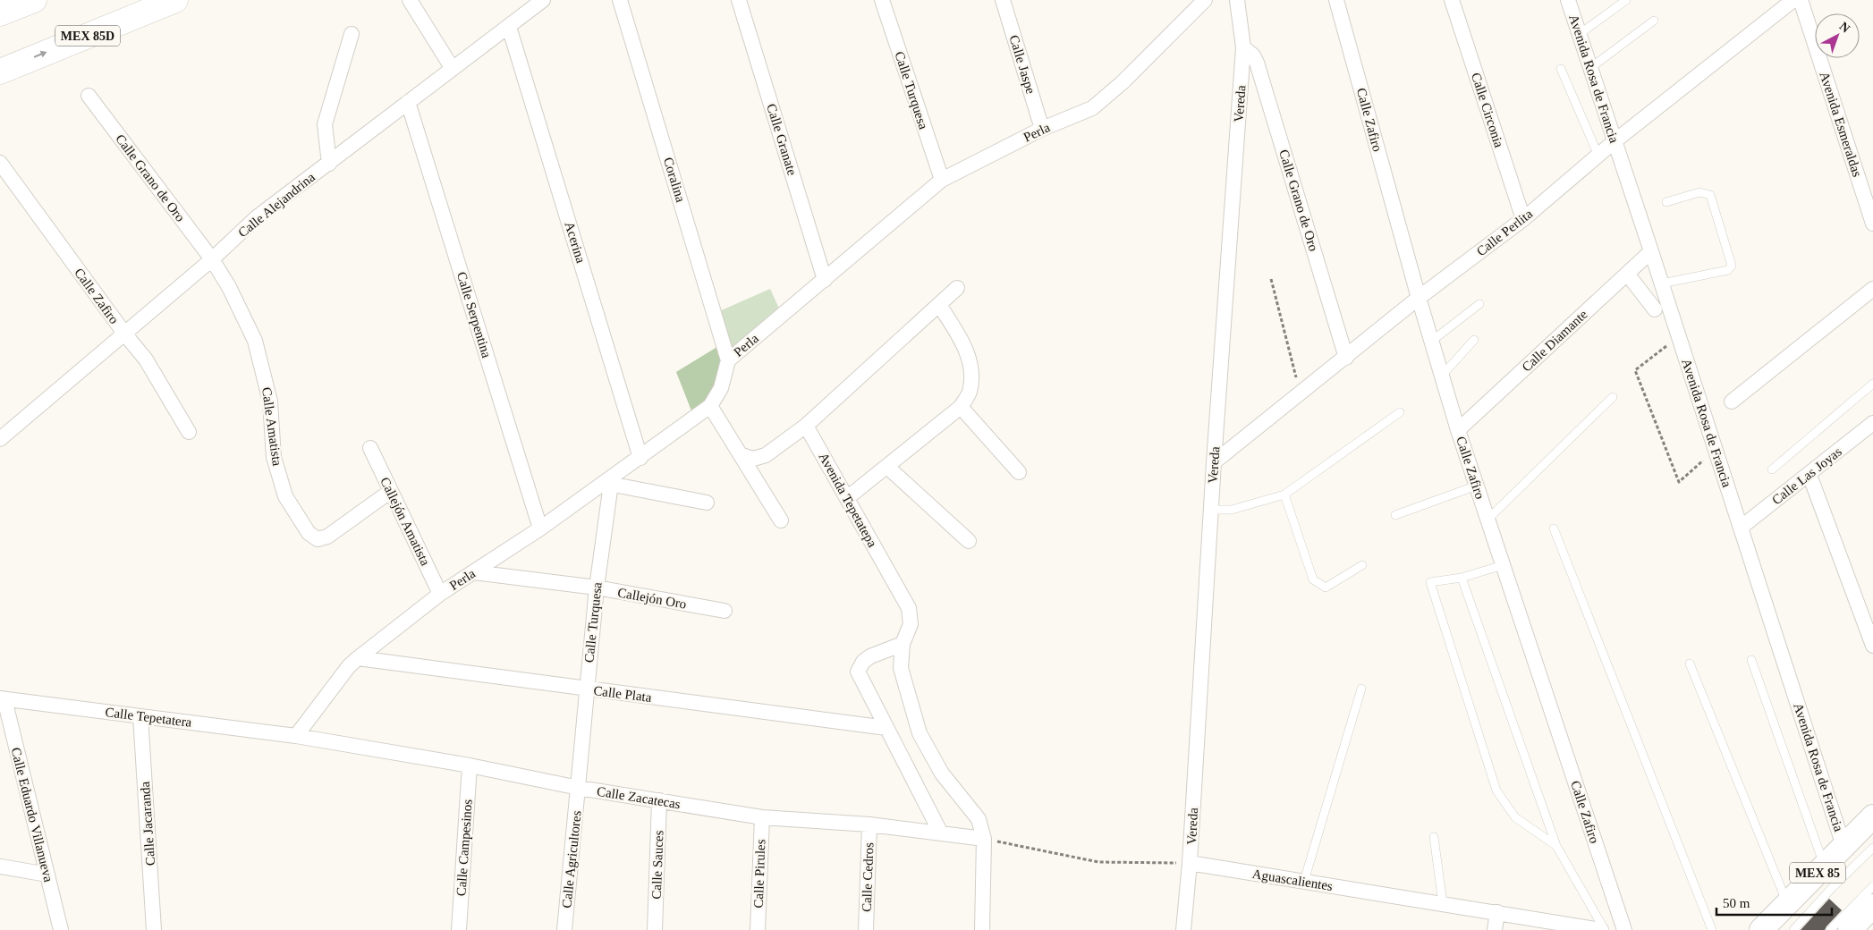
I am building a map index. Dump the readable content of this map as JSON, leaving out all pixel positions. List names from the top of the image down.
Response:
{
  "streets": {
    "highway": ["MEX 85D"],
    "main road": ["MEX 85"],
    "street": [
      "Calle Jaspe",
      "Avenida Rosa de Francia",
      "Calle Turquesa",
      "Vereda",
      "Calle Circonia",
      "Calle Zafiro",
      "Avenida Esmeraldas",
      "Perla",
      "Calle Granate",
      "Calle Grano de Oro",
      "Coralina",
      "Calle Alejandrina",
      "Calle Perlita",
      "Acerina",
      "Calle Serpentina",
      "Calle Diamante",
      "Calle Amatista",
      "Calle Las Joyas",
      "Avenida Tepetatepa",
      "Callejón Amatista",
      "Callejón Oro",
      "Calle Plata",
      "Calle Tepetatera",
      "Calle Zacatecas",
      "Calle Eduardo Villanueva",
      "Calle Jacaranda",
      "Calle Campesinos",
      "Calle Agricultores",
      "Calle Sauces",
      "Calle Pirules",
      "Calle Cedros",
      "Aguascalientes"
    ]
  },
  "crossings": [
    ["Calle Jaspe", "Perla"],
    ["Avenida Rosa de Francia", "Calle Perlita"],
    ["Avenida Rosa de Francia", "Calle Diamante"],
    ["Avenida Rosa de Francia", "Calle Las Joyas"],
    ["Avenida Rosa de Francia", "MEX 85"],
    ["Calle Turquesa", "Perla"],
    ["Calle Turquesa", "Callejón Oro"],
    ["Calle Turquesa", "Calle Plata"],
    ["Calle Turquesa", "Calle Zacatecas"],
    ["Calle Turquesa", "Calle Agricultores"],
    ["Vereda", "Calle Grano de Oro"],
    ["Vereda", "Calle Perlita"],
    ["Vereda", "Aguascalientes"],
    ["Calle Circonia", "Calle Perlita"],
    ["Calle Zafiro", "Calle Alejandrina"],
    ["Calle Zafiro", "Calle Perlita"],
    ["Calle Zafiro", "Calle Diamante"],
    ["Perla", "Calle Granate"],
    ["Perla", "Coralina"],
    ["Perla", "Acerina"],
    ["Perla", "Calle Serpentina"],
    ["Perla", "Callejón Amatista"],
    ["Perla", "Callejón Oro"],
    ["Perla", "Calle Plata"],
    ["Perla", "Calle Tepetatera"],
    ["Perla", "Calle Zacatecas"],
    ["Calle Grano de Oro", "Calle Alejandrina"],
    ["Calle Grano de Oro", "Calle Perlita"],
    ["Calle Grano de Oro", "Calle Amatista"],
    ["Calle Alejandrina", "Acerina"],
    ["Calle Alejandrina", "Calle Serpentina"],
    ["Calle Alejandrina", "Calle Amatista"],
    ["Calle Amatista", "Callejón Amatista"],
    ["Avenida Tepetatepa", "Calle Zacatecas"],
    ["Calle Tepetatera", "Calle Zacatecas"],
    ["Calle Tepetatera", "Calle Eduardo Villanueva"],
    ["Calle Tepetatera", "Calle Jacaranda"],
    ["Calle Zacatecas", "Calle Campesinos"],
    ["Calle Zacatecas", "Calle Agricultores"],
    ["Calle Zacatecas", "Calle Sauces"],
    ["Calle Zacatecas", "Calle Pirules"],
    ["Calle Zacatecas", "Calle Cedros"]
  ],
  "scale_bar": "50 m",
  "north": "top right"
}
